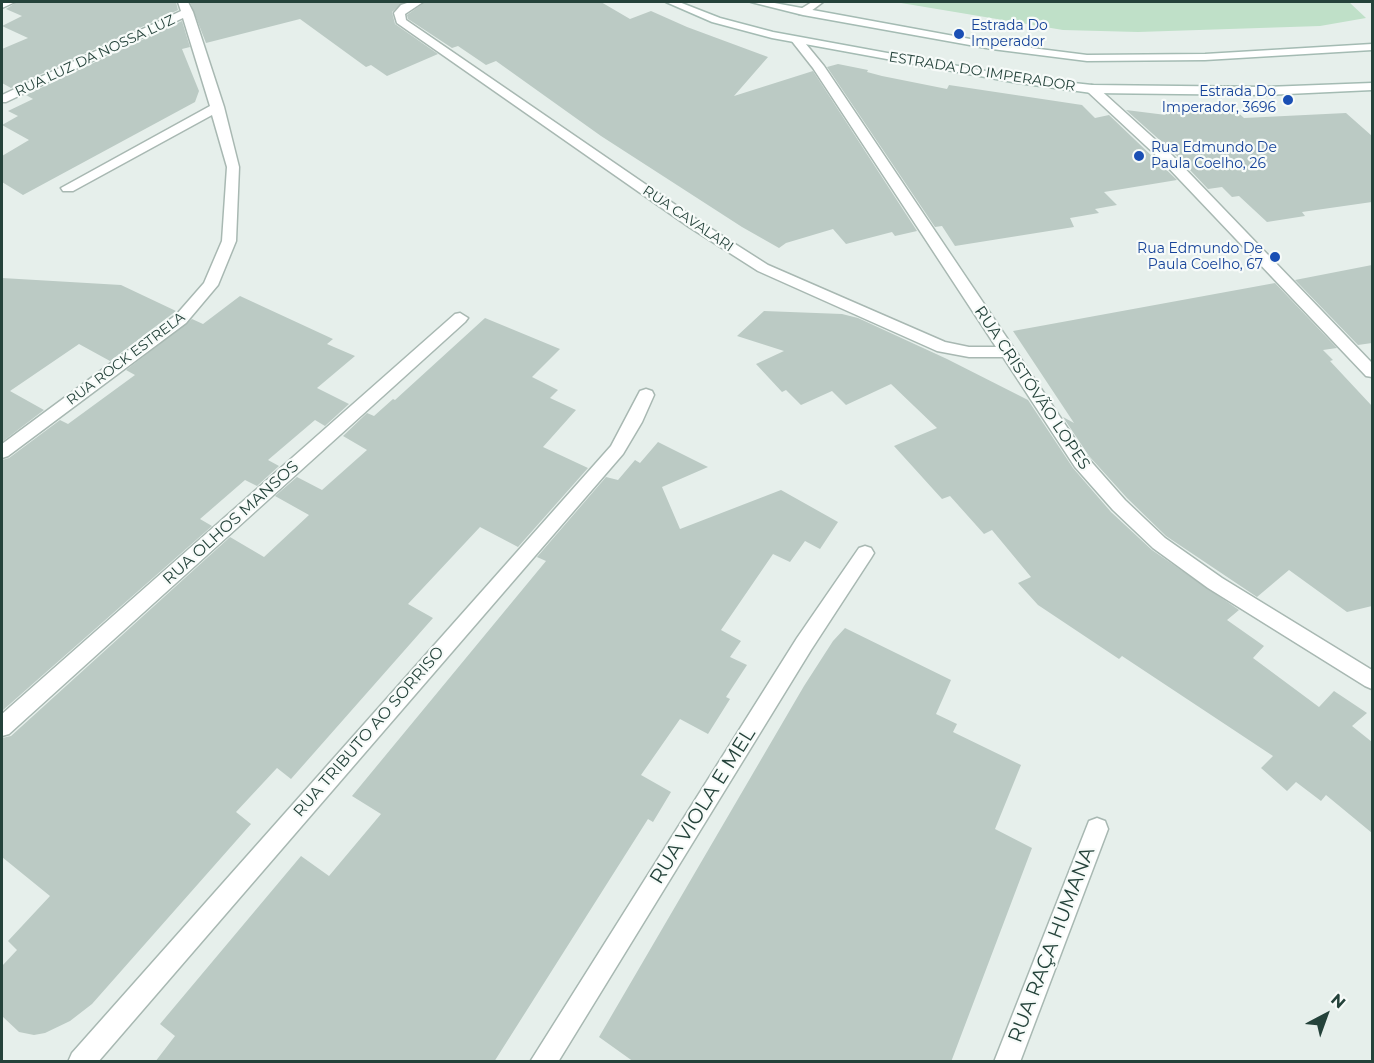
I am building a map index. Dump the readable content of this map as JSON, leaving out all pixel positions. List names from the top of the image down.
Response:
{
  "streets": {
    "street": [
      "RUA LUZ DA NOSSA LUZ",
      "ESTRADA DO IMPERADOR",
      "RUA CAVALARI",
      "RUA ROCK ESTRELA",
      "RUA CRISTÓVÃO LOPES",
      "RUA OLHOS MANSOS",
      "RUA TRIBUTO AO SORRISO",
      "RUA VIOLA E MEL",
      "RUA RAÇA HUMANA"
    ]
  },
  "crossings": [
    ["RUA LUZ DA NOSSA LUZ", "RUA ROCK ESTRELA"],
    ["ESTRADA DO IMPERADOR", "RUA CRISTÓVÃO LOPES"],
    ["RUA CAVALARI", "RUA CRISTÓVÃO LOPES"]
  ],
  "places": [
    "Estrada Do Imperador",
    "Estrada Do Imperador, 3696",
    "Rua Edmundo De Paula Coelho, 26",
    "Rua Edmundo De Paula Coelho, 67"
  ],
  "north": "top right"
}
